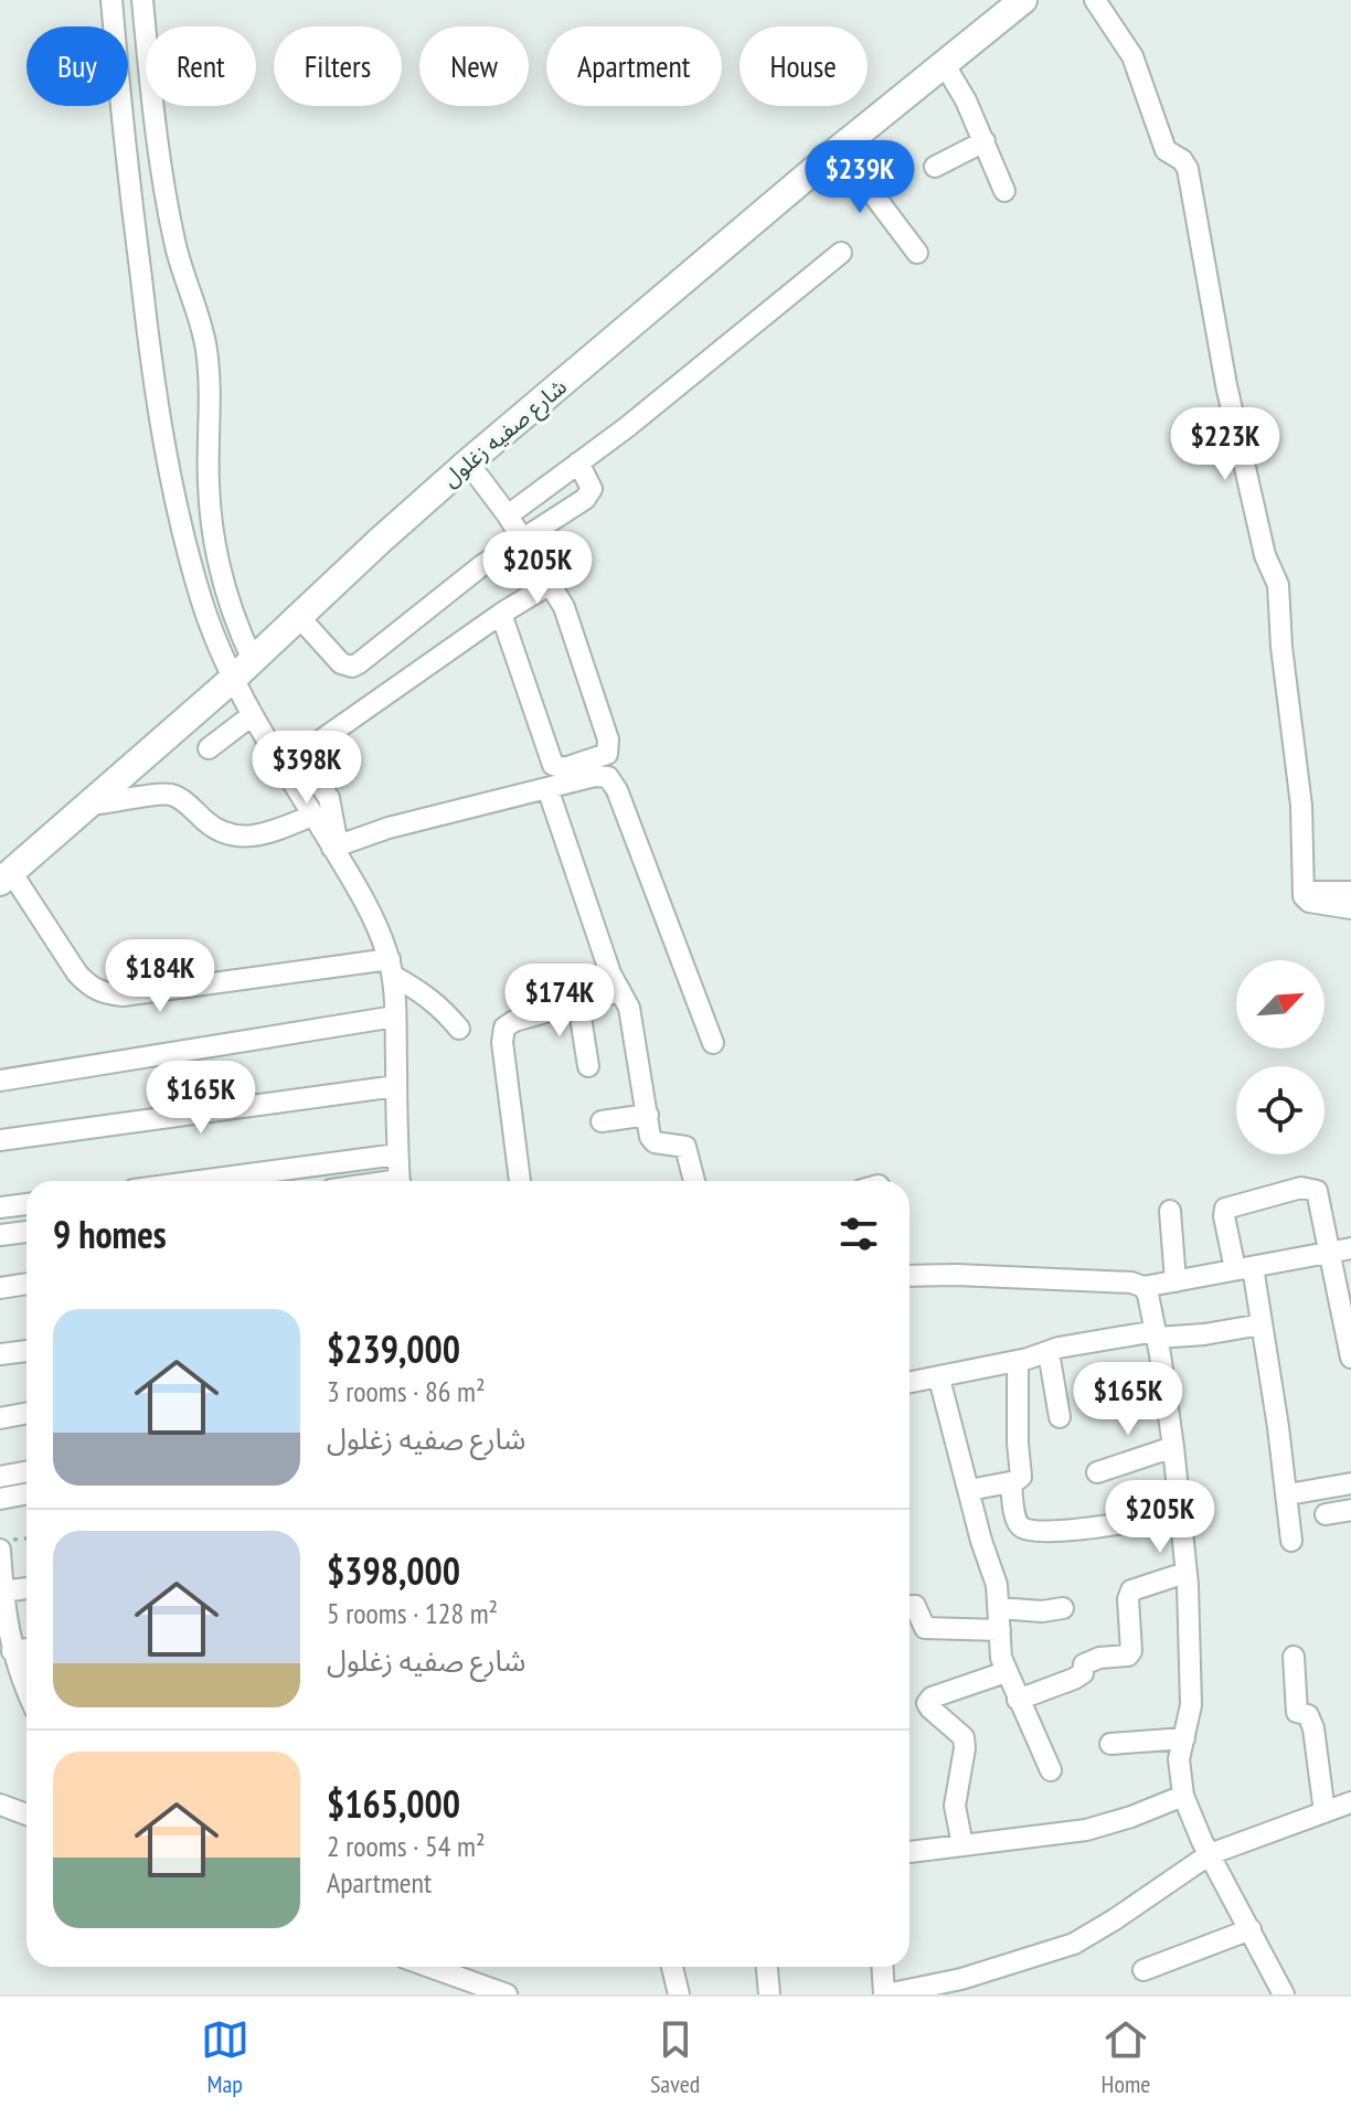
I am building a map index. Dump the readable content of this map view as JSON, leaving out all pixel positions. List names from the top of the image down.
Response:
{
  "streets": {
    "street": ["شارع صفيه زغلول"]
  },
  "north": "top right",
  "page": {
    "chip": [
      "Buy",
      "Rent",
      "Filters",
      "New",
      "Apartment",
      "House"
    ],
    "price": [
      "$239K",
      "$223K",
      "$205K",
      "$398K",
      "$184K",
      "$174K",
      "$165K",
      "$165K",
      "$205K"
    ],
    "heading": "9 homes",
    "list": [
      {
        "name": "$239,000",
        "note": "3 rooms · 86 m² · شارع صفيه زغلول"
      },
      {
        "name": "$398,000",
        "note": "5 rooms · 128 m² · شارع صفيه زغلول"
      },
      {
        "name": "$165,000",
        "note": "2 rooms · 54 m² · Apartment"
      }
    ],
    "tabs": ["Map", "Saved", "Home"]
  }
}
